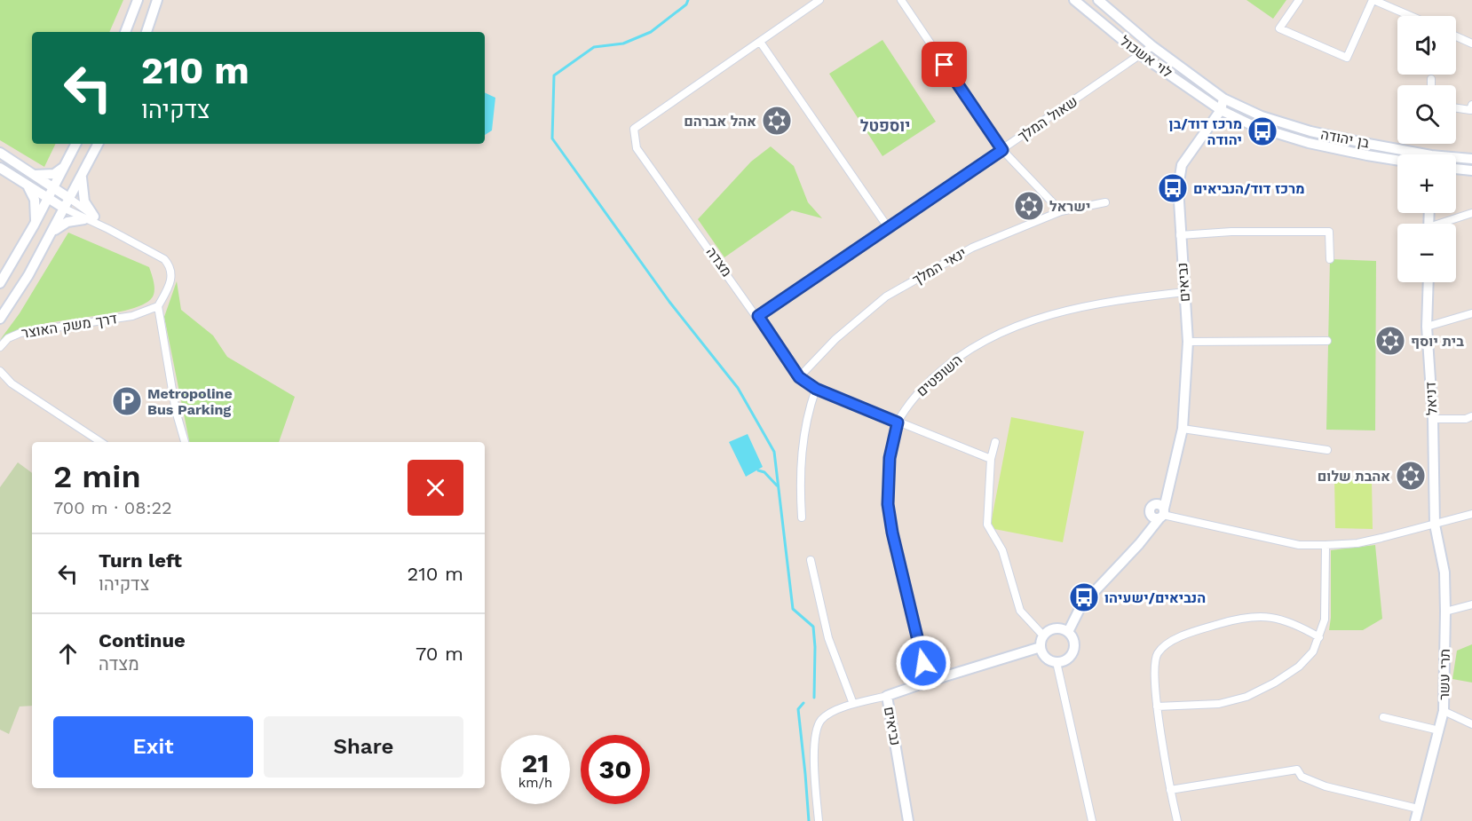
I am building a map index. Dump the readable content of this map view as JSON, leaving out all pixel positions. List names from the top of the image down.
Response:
{
  "streets": {
    "street": [
      "לוי אשכול",
      "שאול המלך",
      "בן יהודה",
      "מצדה",
      "ינאי המלך",
      "נביאים",
      "דרך משק האוצר",
      "השופטים",
      "דניאל",
      "תרי עשר"
    ]
  },
  "crossings": [
    ["לוי אשכול", "שאול המלך"],
    ["לוי אשכול", "בן יהודה"],
    ["לוי אשכול", "נביאים"],
    ["שאול המלך", "מצדה"],
    ["בן יהודה", "נביאים"],
    ["מצדה", "ינאי המלך"],
    ["מצדה", "השופטים"],
    ["נביאים", "השופטים"],
    ["דניאל", "תרי עשר"]
  ],
  "districts": ["יוספטל"],
  "places": {
    "synagogue": [
      "אהל אברהם",
      "ישראל",
      "בית יוסף",
      "אהבת שלום"
    ],
    "bus stop": ["מרכז דוד/בן יהודה", "מרכז דוד/הנביאים", "הנביאים/ישעיהו"],
    "parking": ["Metropoline Bus Parking"]
  },
  "page": {
    "map_buttons": ["+", "−"],
    "turn": ["210 m", "צדקיהו"],
    "heading": ["2 min", "700 m · 08:22"],
    "list": [
      {
        "name": "Turn left",
        "note": "צדקיהו",
        "value": "210 m"
      },
      {
        "name": "Continue",
        "note": "מצדה",
        "value": "70 m"
      }
    ],
    "buttons": ["Exit", "Share"],
    "speed": "21 km/h",
    "limit": "30"
  }
}
